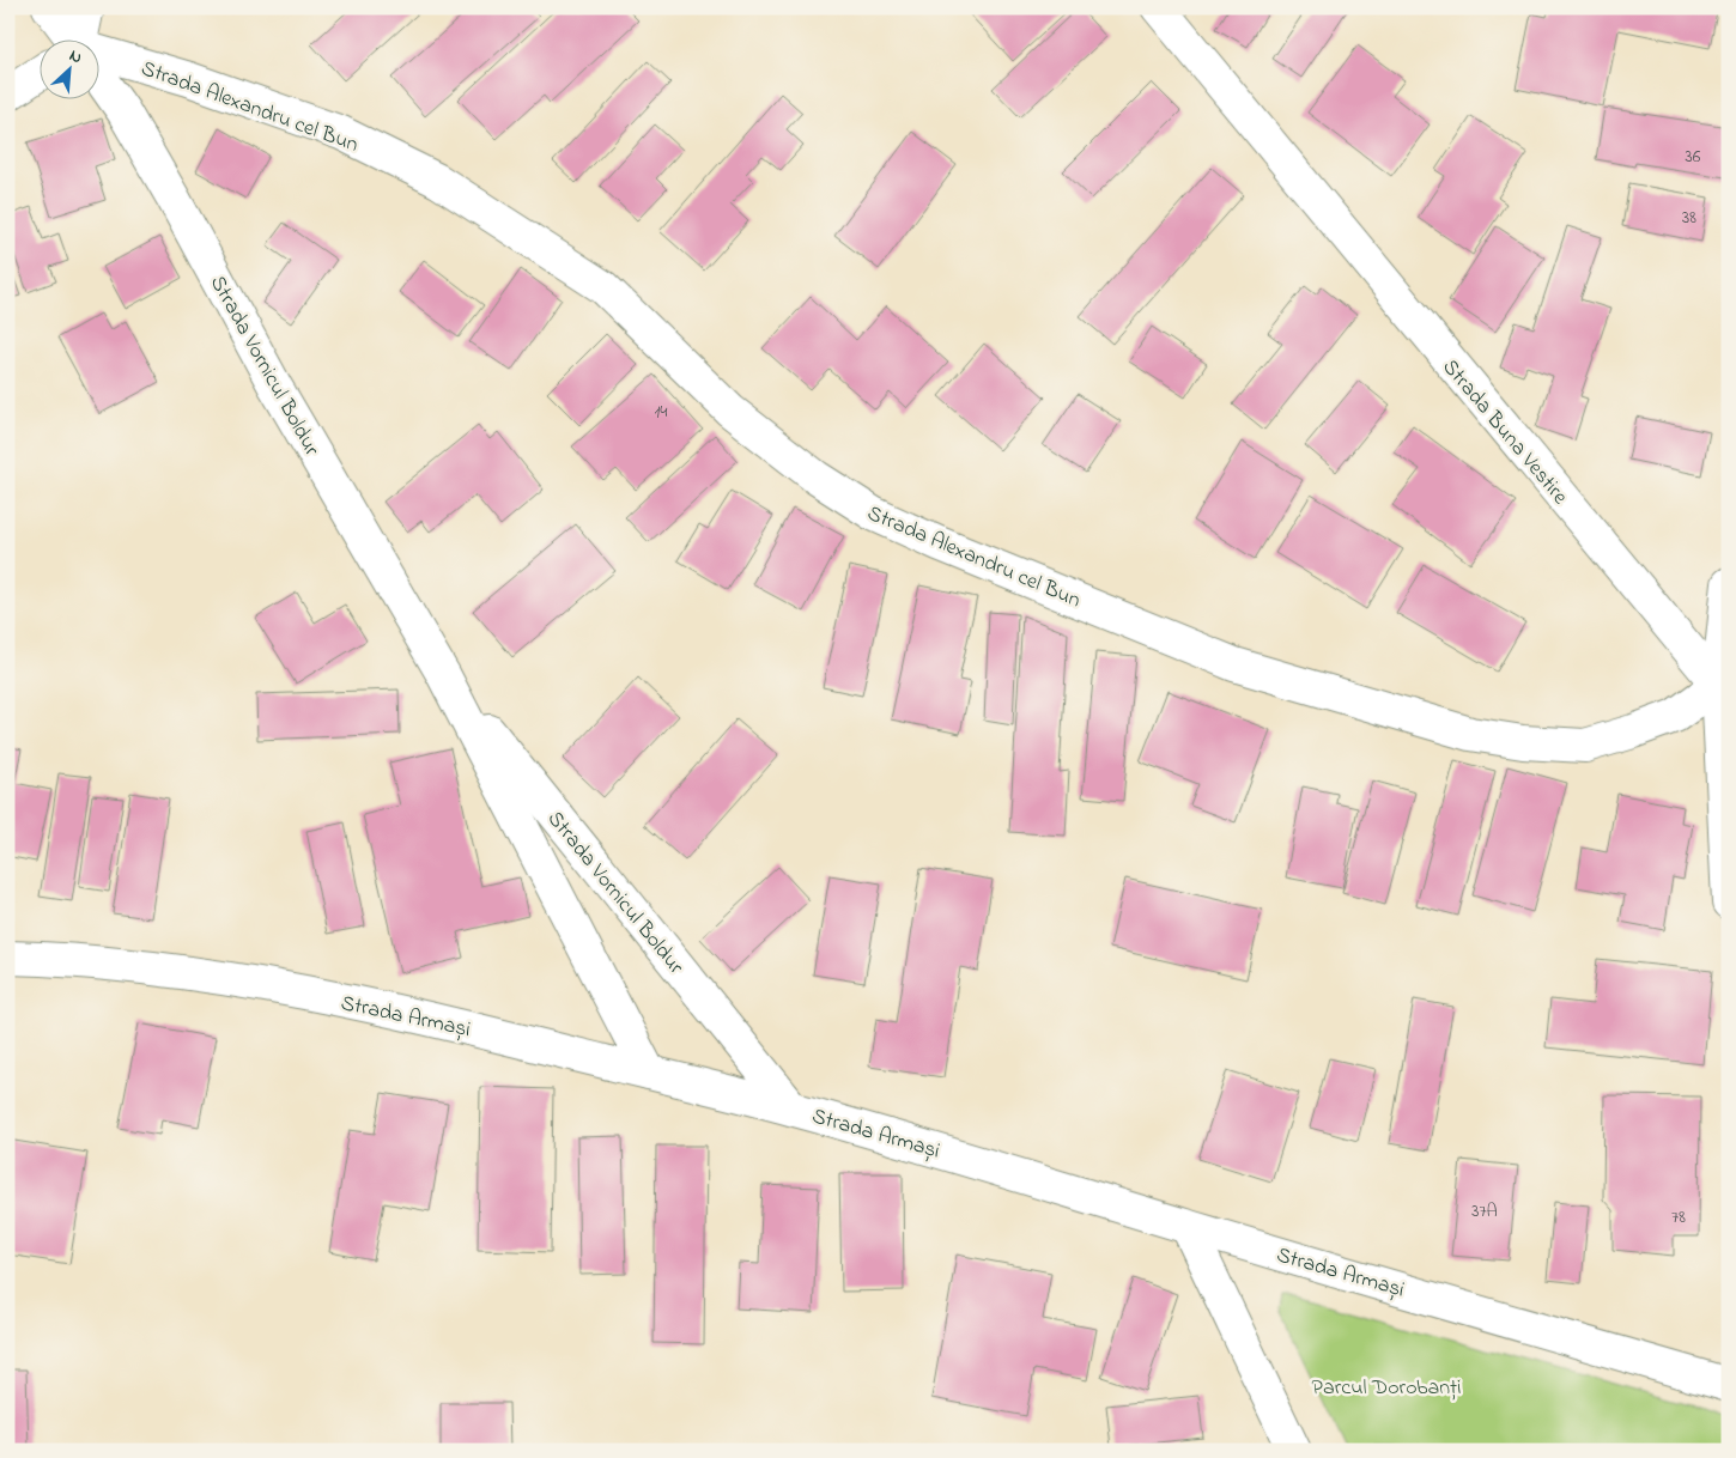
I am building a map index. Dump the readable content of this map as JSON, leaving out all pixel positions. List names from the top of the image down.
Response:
{
  "streets": {
    "street": [
      "Strada Alexandru cel Bun",
      "Strada Vornicul Boldur",
      "Strada Buna Vestire",
      "Strada Armași"
    ]
  },
  "crossings": [
    ["Strada Alexandru cel Bun", "Strada Buna Vestire"],
    ["Strada Vornicul Boldur", "Strada Armași"]
  ],
  "parks": ["Parcul Dorobanți"],
  "house_numbers": [
    "36",
    "38",
    "14",
    "37A",
    "78"
  ],
  "north": "top right"
}
